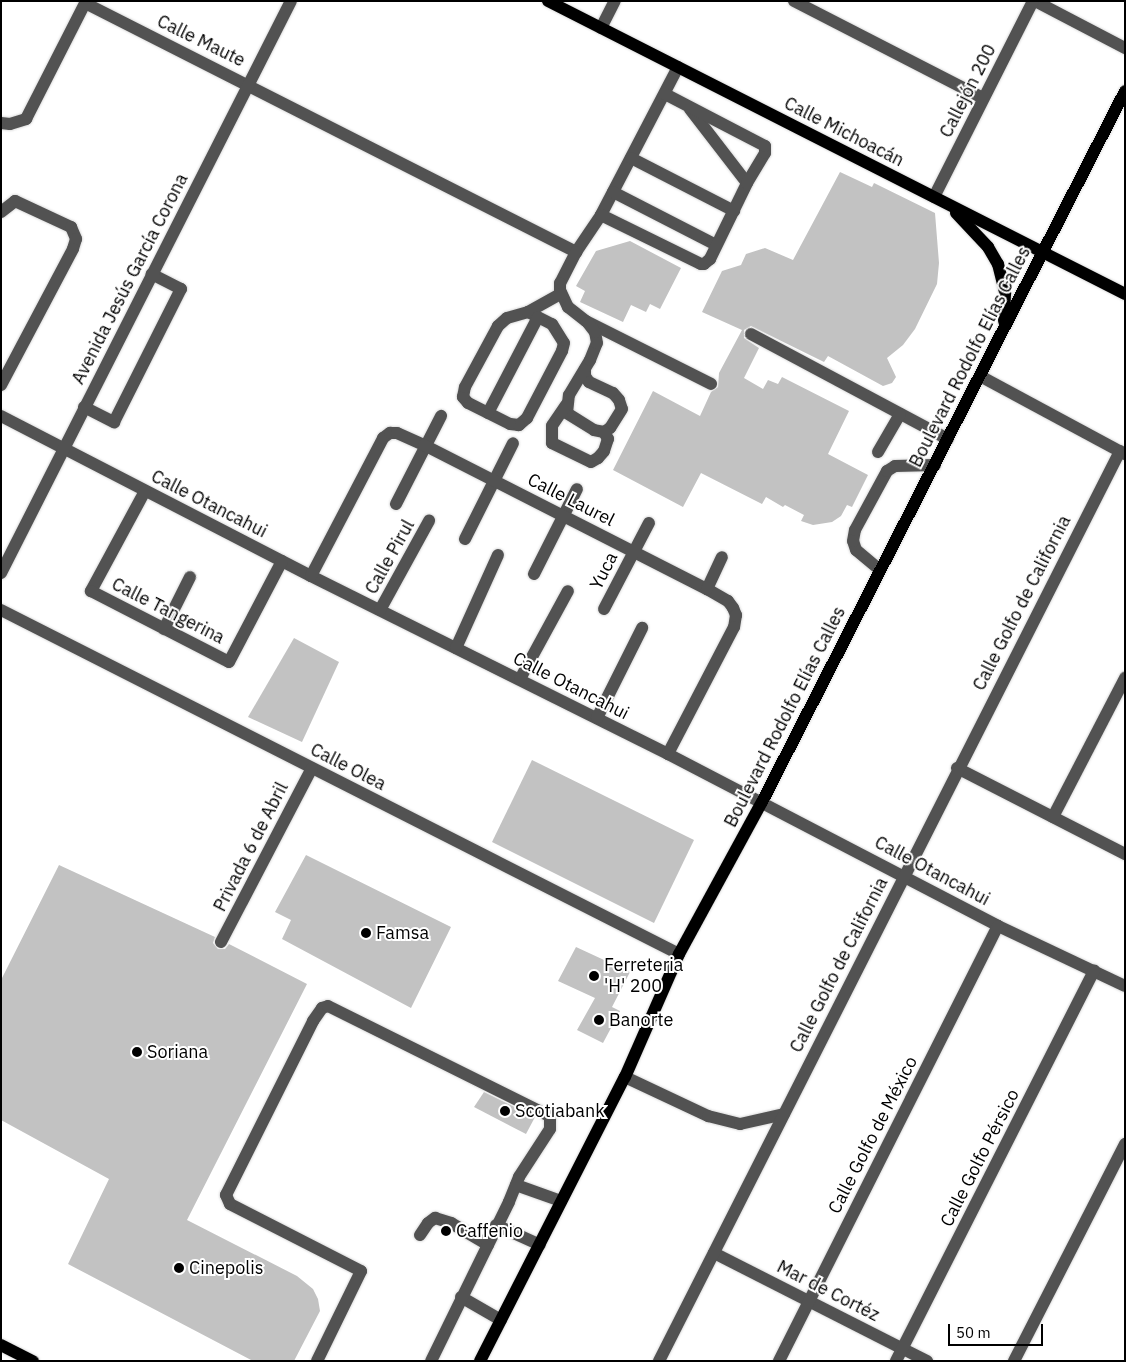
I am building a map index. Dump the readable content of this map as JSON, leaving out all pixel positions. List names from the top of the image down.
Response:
{
  "streets": {
    "main road": ["Calle Michoacán", "Boulevard Rodolfo Elías Calles"],
    "street": [
      "Calle Maute",
      "Callejón 200",
      "Avenida Jesús García Corona",
      "Calle Laurel",
      "Calle Otancahui",
      "Calle Pirul",
      "Yuca",
      "Calle Golfo de California",
      "Calle Tangerina",
      "Calle Olea",
      "Privada 6 de Abril",
      "Calle Golfo de México",
      "Calle Golfo Pérsico",
      "Mar de Cortéz"
    ]
  },
  "crossings": [
    ["Calle Maute", "Avenida Jesús García Corona"],
    ["Callejón 200", "Calle Michoacán"],
    ["Calle Michoacán", "Boulevard Rodolfo Elías Calles"],
    ["Avenida Jesús García Corona", "Calle Otancahui"],
    ["Boulevard Rodolfo Elías Calles", "Calle Otancahui"],
    ["Boulevard Rodolfo Elías Calles", "Calle Olea"],
    ["Calle Laurel", "Calle Otancahui"],
    ["Calle Laurel", "Yuca"],
    ["Calle Otancahui", "Calle Pirul"],
    ["Calle Otancahui", "Calle Golfo de California"],
    ["Calle Otancahui", "Calle Tangerina"],
    ["Calle Otancahui", "Calle Golfo de México"],
    ["Calle Otancahui", "Calle Golfo Pérsico"],
    ["Calle Golfo de California", "Mar de Cortéz"],
    ["Calle Olea", "Privada 6 de Abril"],
    ["Calle Golfo de México", "Mar de Cortéz"],
    ["Calle Golfo Pérsico", "Mar de Cortéz"]
  ],
  "places": [
    "Famsa",
    "Ferreteria 'H' 200",
    "Banorte",
    "Soriana",
    "Scotiabank",
    "Caffenio",
    "Cinepolis"
  ],
  "scale_bar": "50 m"
}
